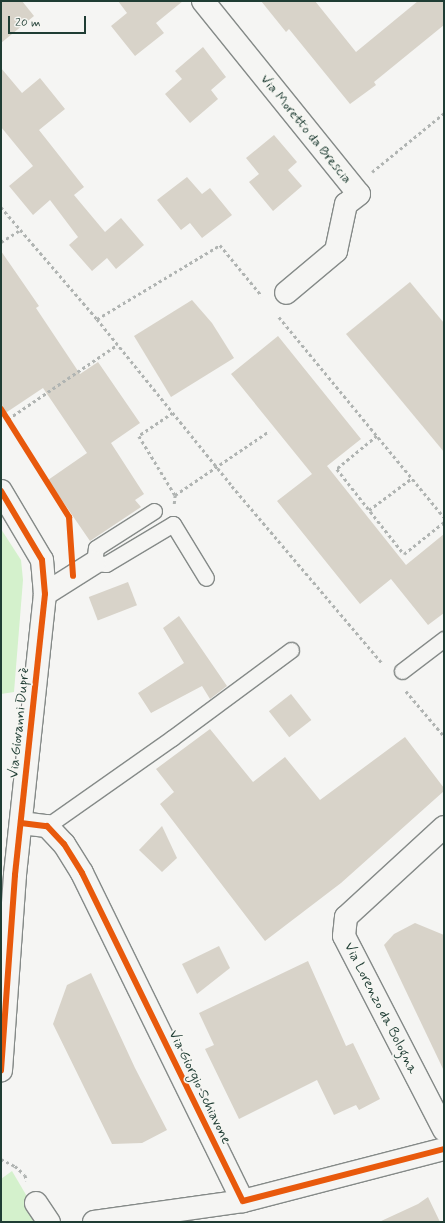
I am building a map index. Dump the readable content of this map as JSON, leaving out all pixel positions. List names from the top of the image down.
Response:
{
  "streets": {
    "street": [
      "Via Moretto da Brescia",
      "Via Giovanni Duprè",
      "Via Lorenzo da Bologna",
      "Via Giorgio Schiavone"
    ]
  },
  "scale_bar": "20 m"
}
